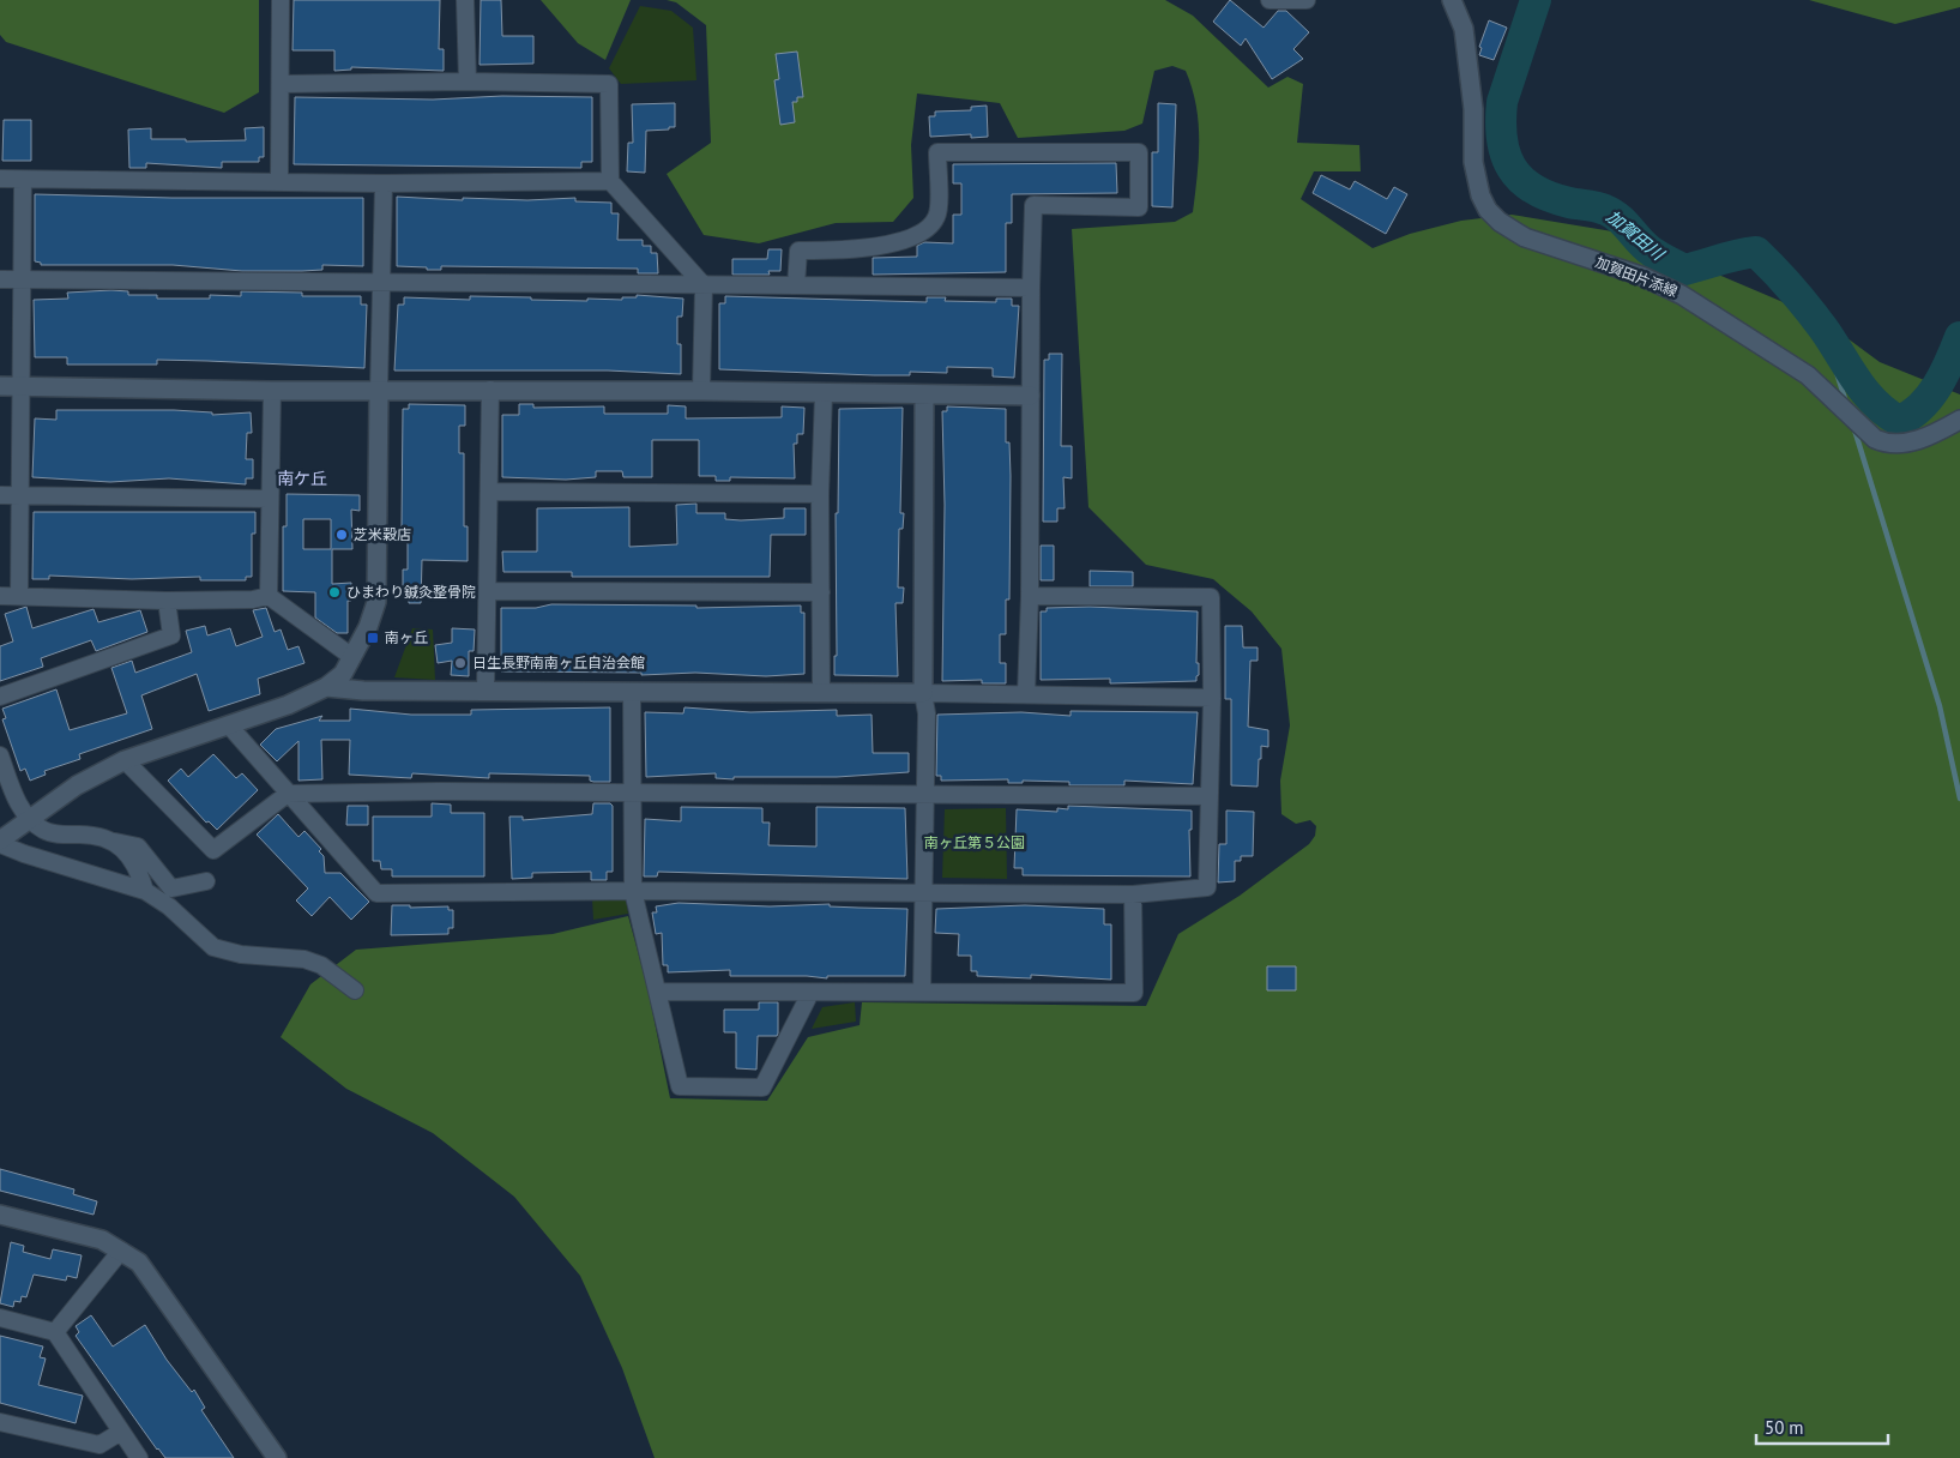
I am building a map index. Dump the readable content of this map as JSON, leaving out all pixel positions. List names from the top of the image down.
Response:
{
  "streets": {
    "street": ["加賀田片添線"]
  },
  "districts": ["南ケ丘"],
  "water": ["加賀田川"],
  "parks": ["南ヶ丘第５公園"],
  "places": {
    "other": ["芝米穀店", "ひまわり鍼灸整骨院", "日生長野南南ヶ丘自治会館"],
    "transit": ["南ヶ丘"]
  },
  "scale_bar": "50 m"
}
